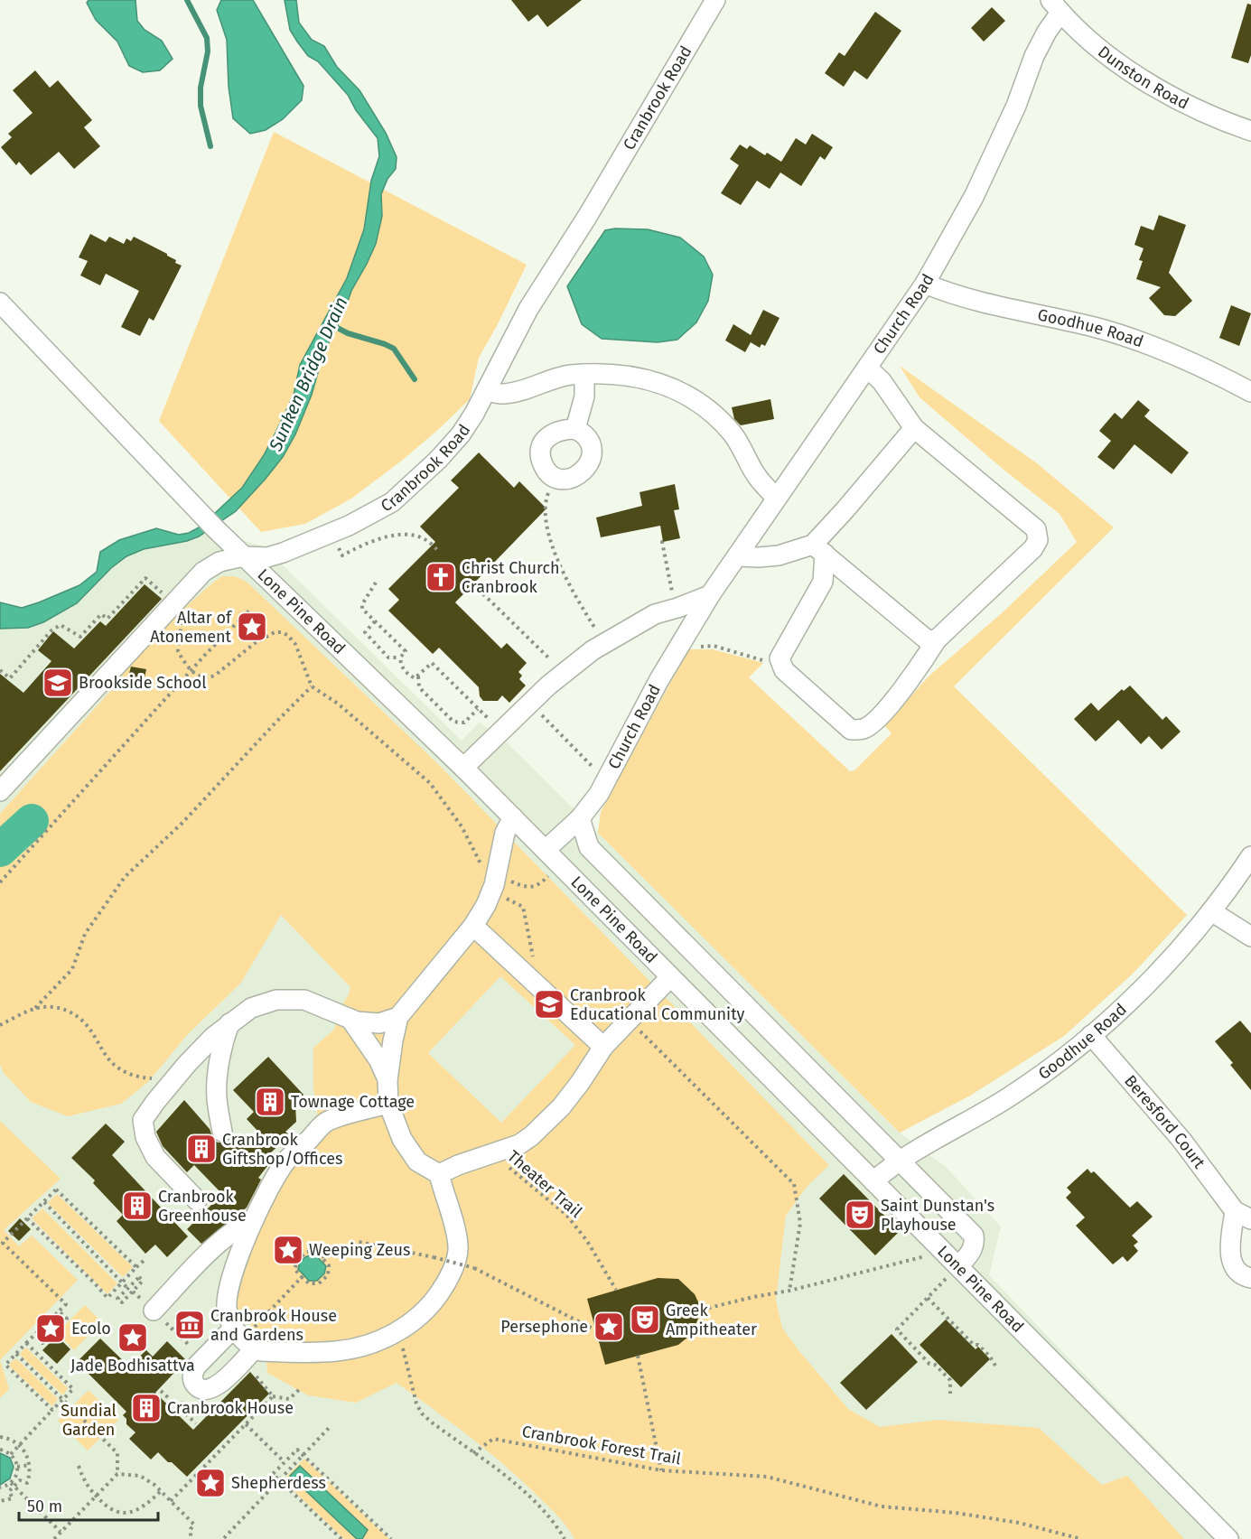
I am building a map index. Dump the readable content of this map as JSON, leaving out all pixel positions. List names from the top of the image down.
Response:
{
  "streets": {
    "street": [
      "Dunston Road",
      "Cranbrook Road",
      "Church Road",
      "Goodhue Road",
      "Lone Pine Road",
      "Beresford Court"
    ],
    "path": ["Theater Trail", "Cranbrook Forest Trail"]
  },
  "crossings": [
    ["Dunston Road", "Church Road"],
    ["Cranbrook Road", "Lone Pine Road"],
    ["Church Road", "Goodhue Road"],
    ["Church Road", "Lone Pine Road"],
    ["Goodhue Road", "Lone Pine Road"],
    ["Goodhue Road", "Beresford Court"]
  ],
  "water": ["Sunken Bridge Drain"],
  "parks": ["Sundial Garden"],
  "places": {
    "church": ["Christ Church Cranbrook"],
    "place": [
      "Altar of Atonement",
      "Weeping Zeus",
      "Persephone",
      "Ecolo",
      "Jade Bodhisattva",
      "Shepherdess"
    ],
    "school or university": ["Brookside School", "Cranbrook Educational Community"],
    "building": [
      "Townage Cottage",
      "Cranbrook Giftshop/Offices",
      "Cranbrook Greenhouse",
      "Cranbrook House"
    ],
    "theatre": ["Saint Dunstan's Playhouse", "Greek Ampitheater"],
    "museum": ["Cranbrook House and Gardens"]
  },
  "scale_bar": "50 m"
}
